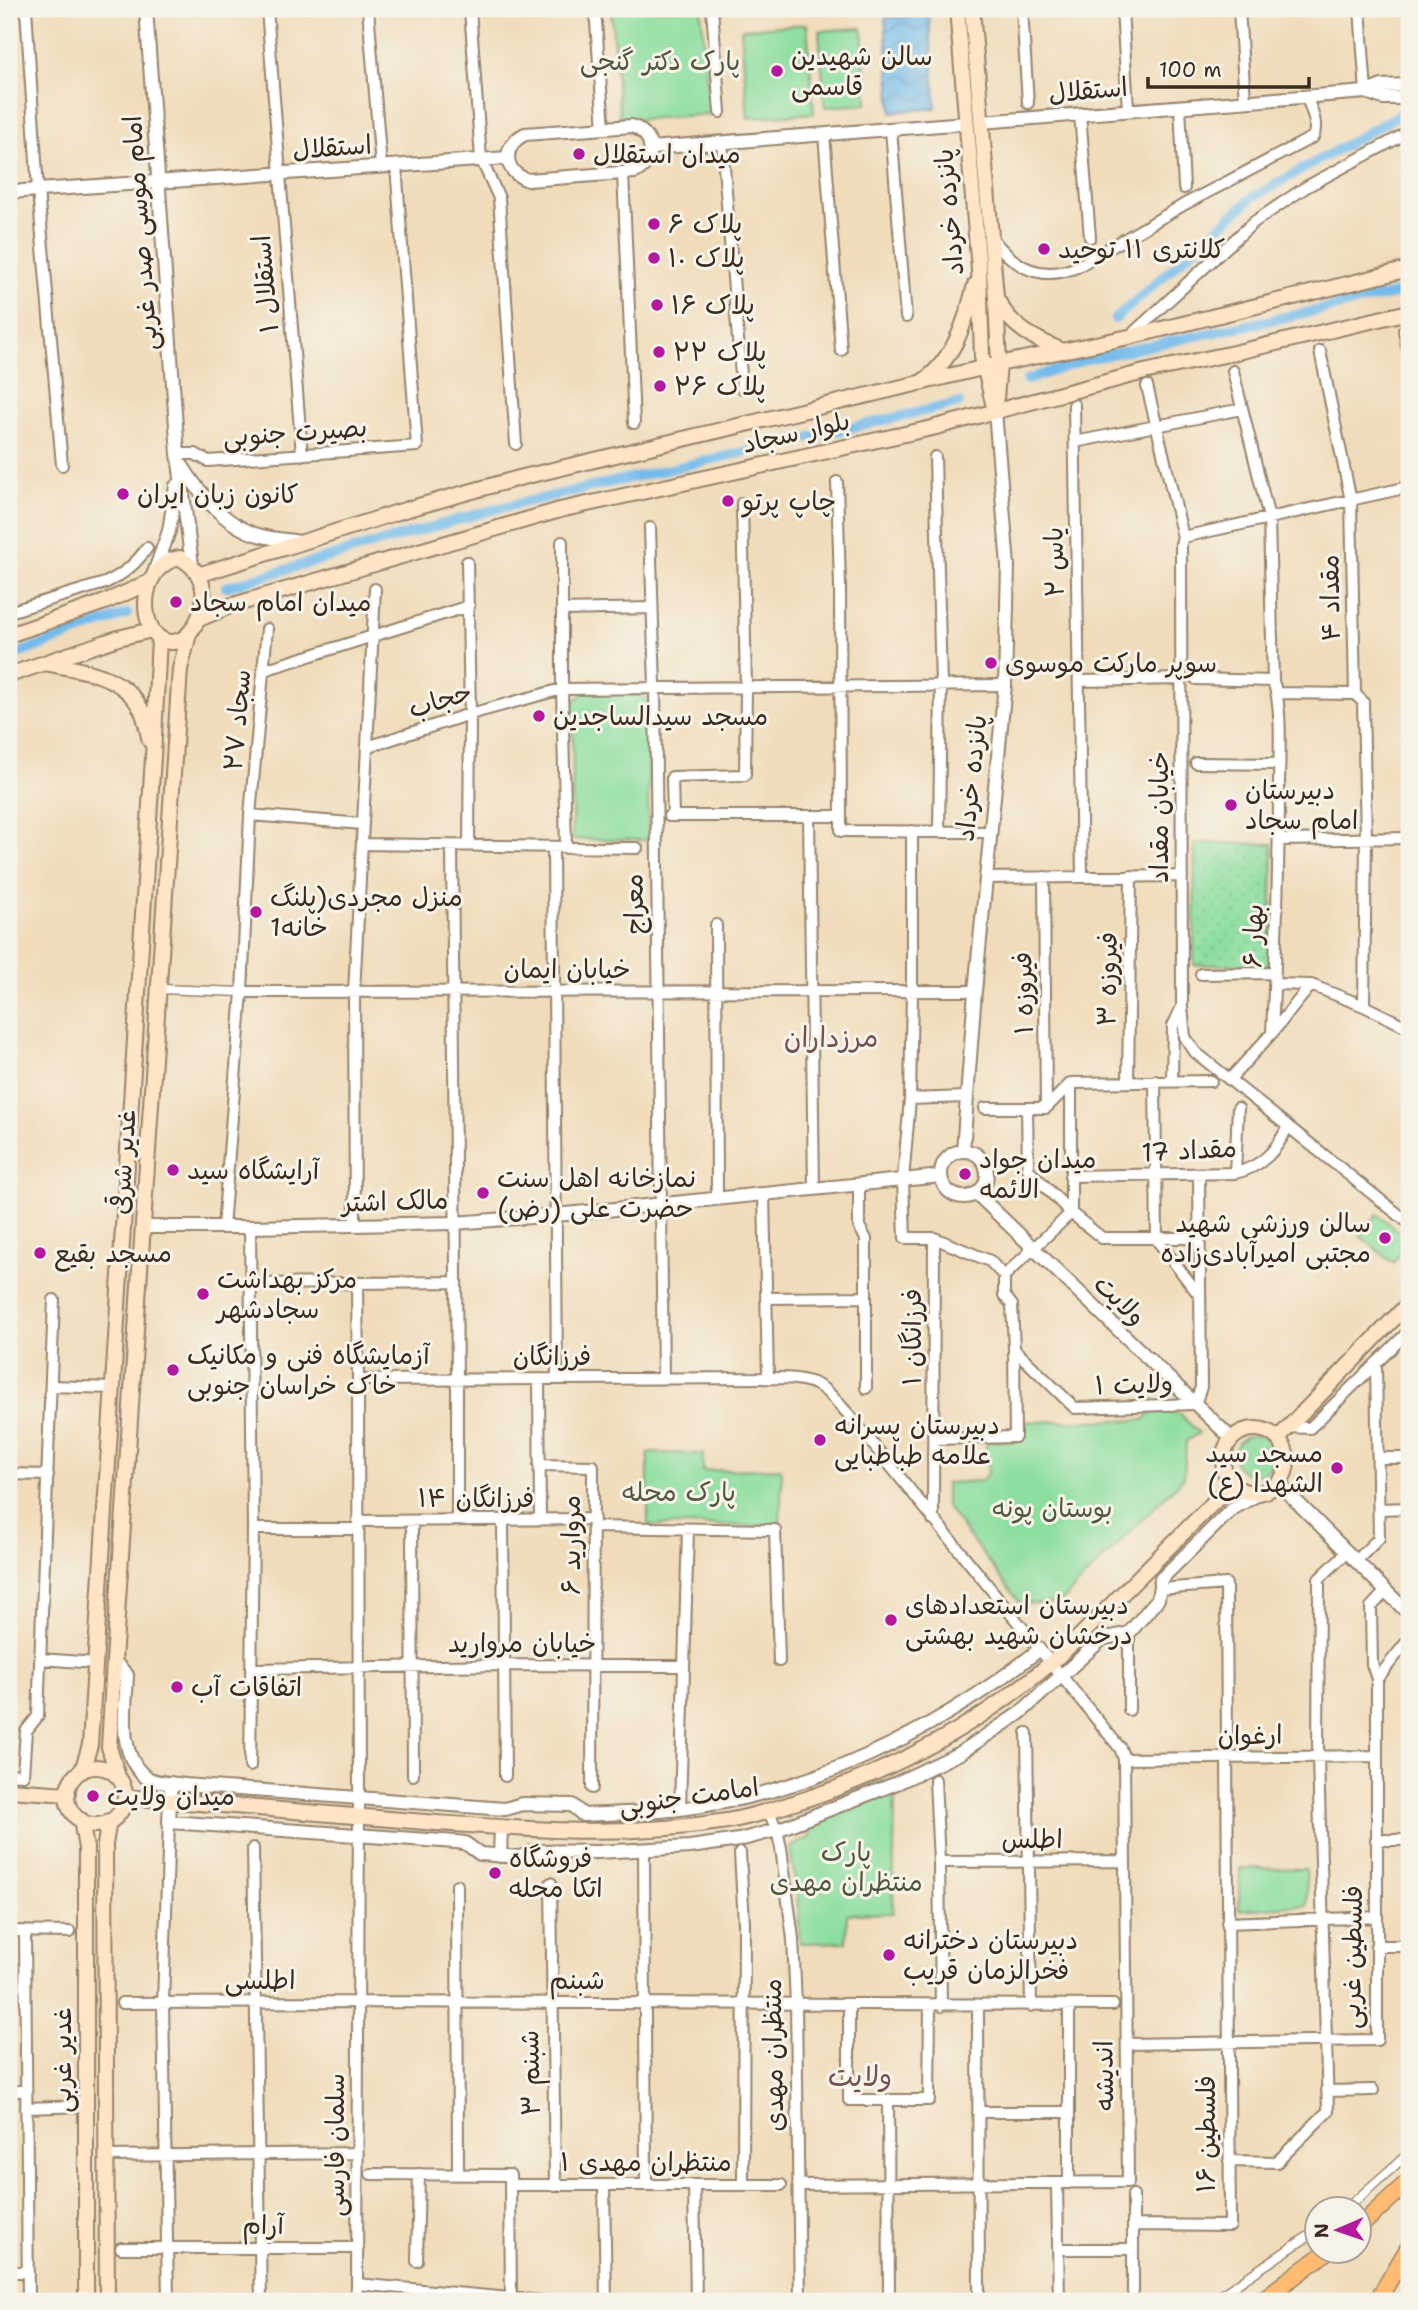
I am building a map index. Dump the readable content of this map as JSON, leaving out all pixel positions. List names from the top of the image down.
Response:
{
  "streets": {
    "main road": [
      "پانزده خرداد",
      "بلوار سجاد",
      "غدیر شرقی",
      "امامت جنوبی",
      "غدیر غربی"
    ],
    "street": [
      "استقلال",
      "امام موسی صدر غربی",
      "استقلال ۱",
      "بصیرت جنوبی",
      "یاس ۲",
      "مقداد ۴",
      "حجاب",
      "سجاد ۲۷",
      "خیابان مقداد",
      "معراج",
      "بهار ۶",
      "خیابان ایمان",
      "فیروزه ۳",
      "فیروزه ۱",
      "مقداد 17",
      "مالک اشتر",
      "ولایت",
      "فرزانگان ۱",
      "فرزانگان",
      "ولایت ۱",
      "فرزانگان ۱۴",
      "مروارید ۶",
      "خیابان مروارید",
      "ارغوان",
      "اطلس",
      "فلسطین غربی",
      "اطلسی",
      "شبنم",
      "منتظران مهدی",
      "شبنم ۳",
      "اندیشه",
      "فلسطین ۱۶",
      "سلمان فارسی",
      "منتظران مهدی ۱",
      "آرام"
    ]
  },
  "crossings": [
    ["استقلال", "پانزده خرداد"],
    ["استقلال", "امام موسی صدر غربی"],
    ["استقلال", "استقلال ۱"],
    ["استقلال", "بصیرت جنوبی"],
    ["پانزده خرداد", "بلوار سجاد"],
    ["پانزده خرداد", "حجاب"],
    ["پانزده خرداد", "خیابان ایمان"],
    ["پانزده خرداد", "مالک اشتر"],
    ["پانزده خرداد", "ولایت"],
    ["امام موسی صدر غربی", "بصیرت جنوبی"],
    ["استقلال ۱", "بصیرت جنوبی"],
    ["بلوار سجاد", "غدیر شرقی"],
    ["حجاب", "معراج"],
    ["سجاد ۲۷", "خیابان ایمان"],
    ["سجاد ۲۷", "مالک اشتر"],
    ["خیابان مقداد", "مقداد 17"],
    ["معراج", "خیابان ایمان"],
    ["معراج", "مالک اشتر"],
    ["معراج", "فرزانگان"],
    ["خیابان ایمان", "غدیر شرقی"],
    ["غدیر شرقی", "مالک اشتر"],
    ["غدیر شرقی", "امامت جنوبی"],
    ["غدیر شرقی", "غدیر غربی"],
    ["مالک اشتر", "ولایت"],
    ["ولایت", "ولایت ۱"],
    ["ولایت", "امامت جنوبی"],
    ["فرزانگان ۱", "فرزانگان"],
    ["فرزانگان", "امامت جنوبی"],
    ["فرزانگان ۱۴", "مروارید ۶"],
    ["مروارید ۶", "خیابان مروارید"],
    ["ارغوان", "فلسطین غربی"],
    ["ارغوان", "اندیشه"],
    ["ارغوان", "فلسطین ۱۶"],
    ["امامت جنوبی", "منتظران مهدی"],
    ["امامت جنوبی", "غدیر غربی"],
    ["امامت جنوبی", "سلمان فارسی"],
    ["اطلس", "اندیشه"],
    ["فلسطین غربی", "اندیشه"],
    ["فلسطین غربی", "فلسطین ۱۶"],
    ["اطلسی", "شبنم"],
    ["اطلسی", "سلمان فارسی"],
    ["شبنم", "منتظران مهدی"],
    ["شبنم", "شبنم ۳"],
    ["شبنم", "سلمان فارسی"],
    ["منتظران مهدی", "اندیشه"],
    ["شبنم ۳", "منتظران مهدی ۱"],
    ["سلمان فارسی", "آرام"]
  ],
  "districts": ["مرزداران", "ولایت"],
  "parks": [
    "پارک دکتر گنجی",
    "پارک محله",
    "بوستان پونه",
    "پارک منتظران مهدی"
  ],
  "places": [
    "سالن شهیدین قاسمی",
    "میدان استقلال",
    "پلاک ۶",
    "کلانتری ۱۱ توحید",
    "پلاک ۱۰",
    "پلاک ۱۶",
    "پلاک ۲۲",
    "پلاک ۲۶",
    "کانون زبان ایران",
    "چاپ پرتو",
    "میدان امام سجاد",
    "سوپر مارکت موسوی",
    "مسجد سیدالساجدین",
    "دبیرستان امام سجاد",
    "منزل مجردی(پلنگ خانه1",
    "آرایشگاه سید",
    "میدان جواد الائمه",
    "نمازخانه اهل سنت حضرت علی (رض)",
    "سالن ورزشی شهید مجتبی امیرآبادی‌زاده",
    "مسجد بقیع",
    "مرکز بهداشت سجادشهر",
    "آزمایشگاه فنی و مکانیک خاک خراسان جنوبی",
    "دبیرستان پسرانه علامه طباطبایی",
    "مسجد سید الشهدا (ع)",
    "دبیرستان استعدادهای درخشان شهید بهشتی",
    "اتفاقات آب",
    "میدان ولایت",
    "فروشگاه اتکا محله",
    "دبیرستان دخترانه فخرالزمان قریب"
  ],
  "scale_bar": "100 m",
  "north": "left"
}
